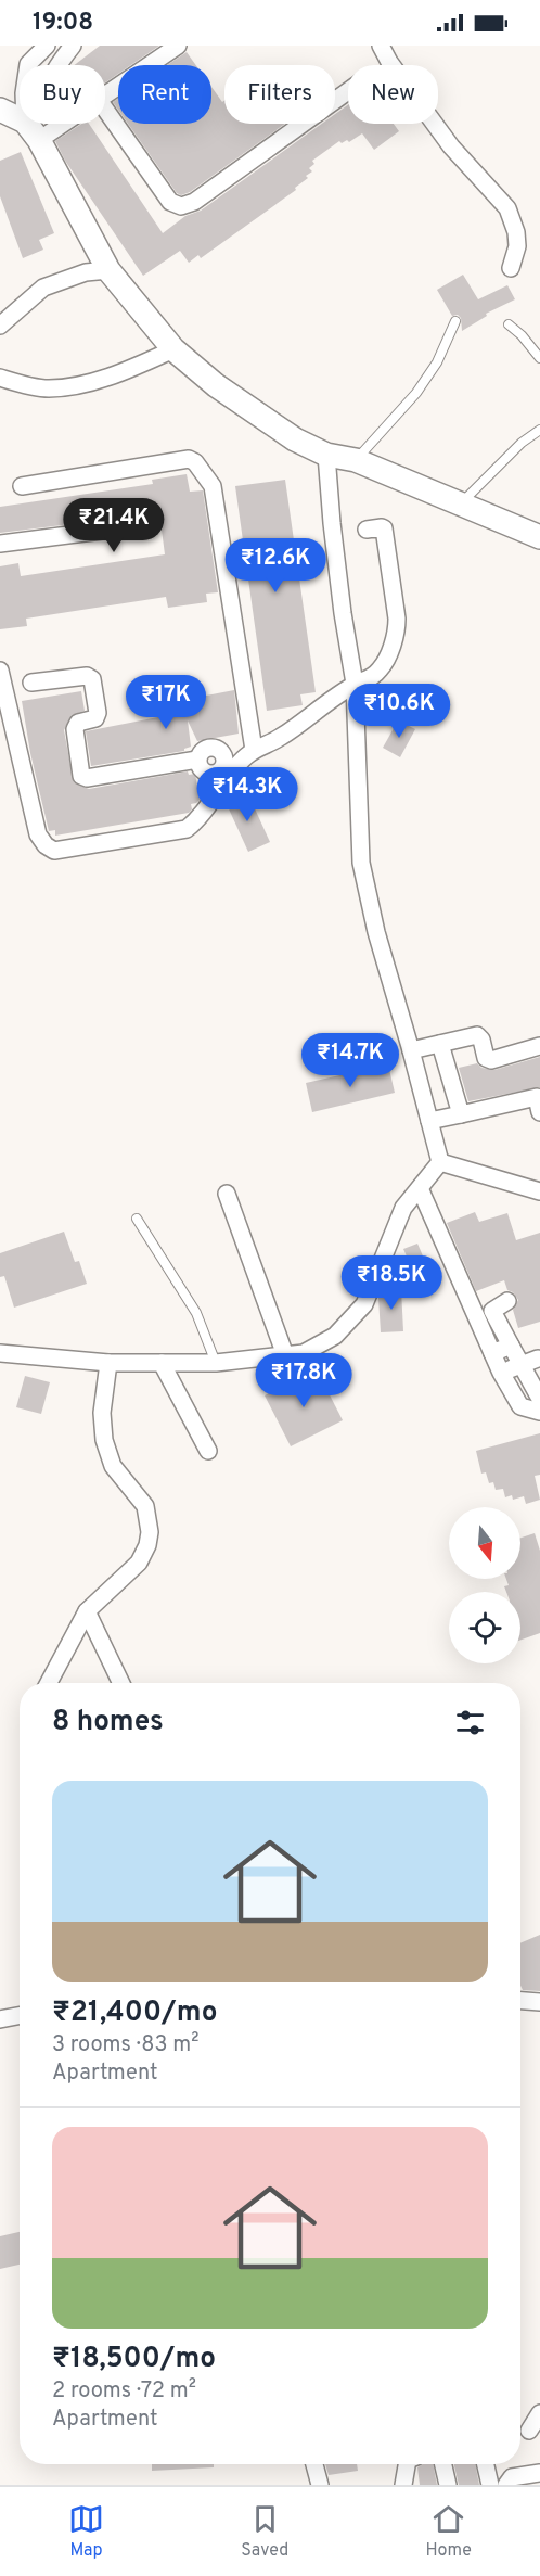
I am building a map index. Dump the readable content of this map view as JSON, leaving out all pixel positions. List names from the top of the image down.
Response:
{
  "north": "bottom",
  "page": {
    "status": "19:08",
    "chip": [
      "Buy",
      "Rent",
      "Filters",
      "New"
    ],
    "price": [
      "₹21.4K",
      "₹12.6K",
      "₹17K",
      "₹10.6K",
      "₹14.3K",
      "₹14.7K",
      "₹18.5K",
      "₹17.8K"
    ],
    "heading": "8 homes",
    "list": [
      {
        "name": "₹21,400/mo",
        "note": "3 rooms · 83 m² · Apartment"
      },
      {
        "name": "₹18,500/mo",
        "note": "2 rooms · 72 m² · Apartment"
      }
    ],
    "tabs": ["Map", "Saved", "Home"]
  }
}
